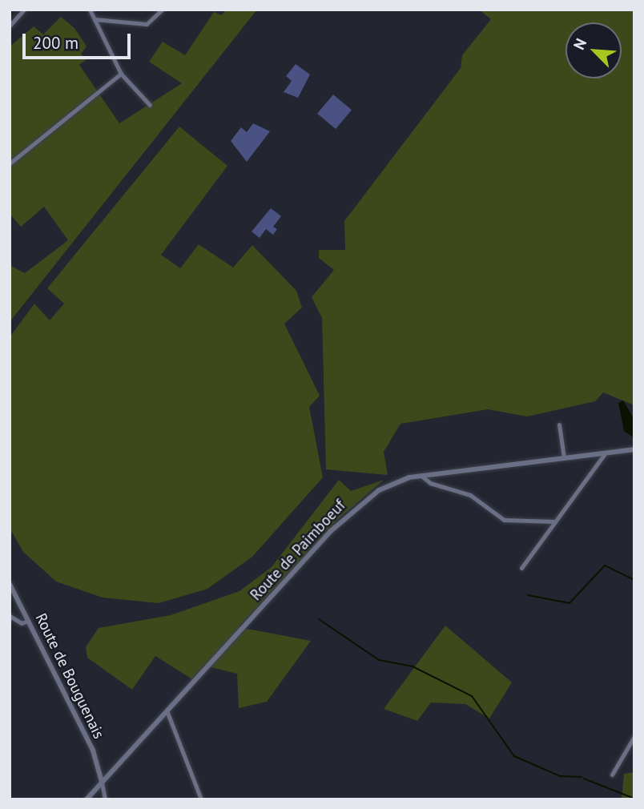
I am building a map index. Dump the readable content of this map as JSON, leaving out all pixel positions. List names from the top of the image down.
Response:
{
  "streets": {
    "street": ["Route de Paimboeuf", "Route de Bouguenais"]
  },
  "crossings": [
    ["Route de Paimboeuf", "Route de Bouguenais"]
  ],
  "scale_bar": "200 m",
  "north": "top left"
}
